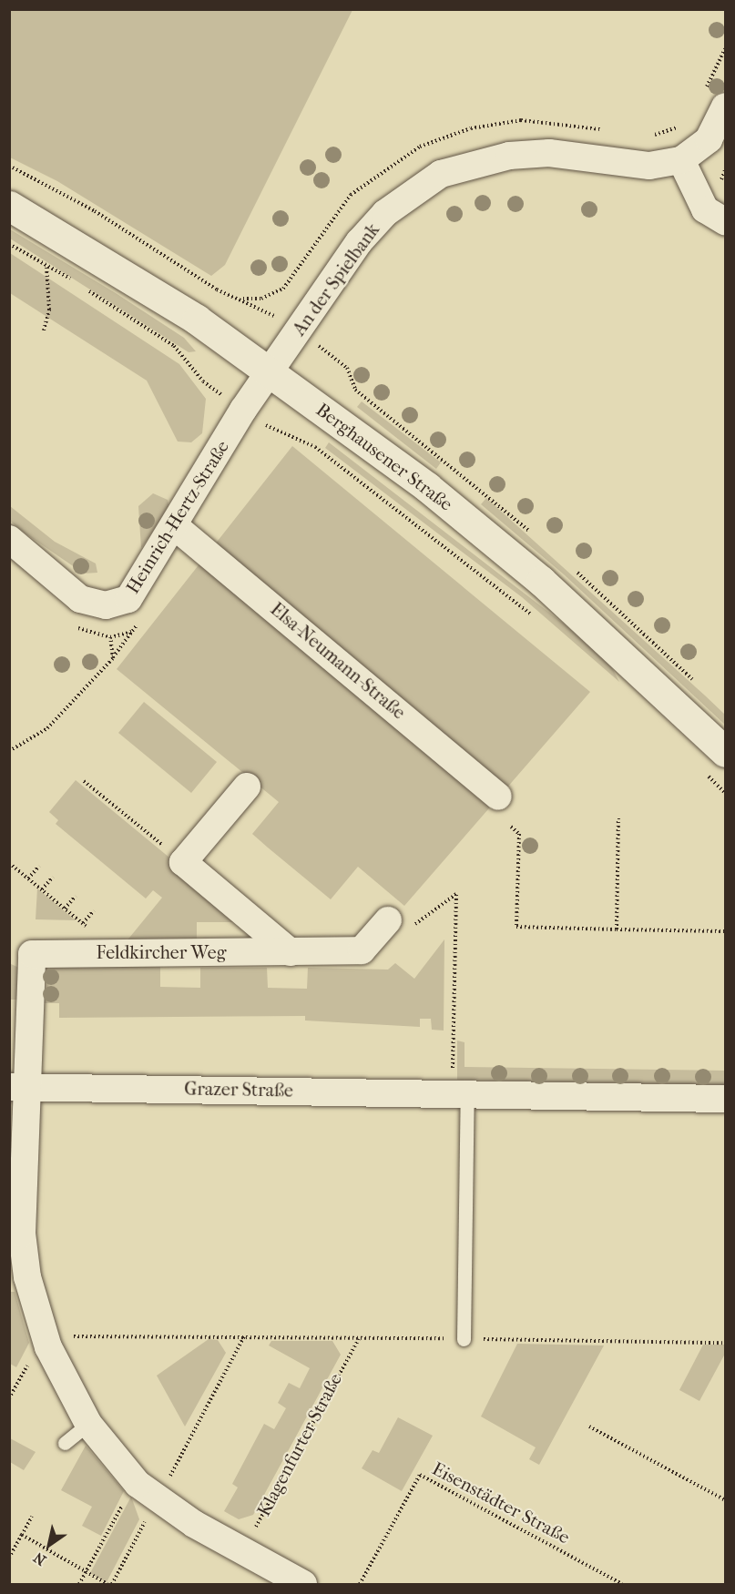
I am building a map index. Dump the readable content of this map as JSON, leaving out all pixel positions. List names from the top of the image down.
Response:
{
  "streets": {
    "street": [
      "An der Spielbank",
      "Berghausener Straße",
      "Heinrich-Hertz-Straße",
      "Elsa-Neumann-Straße",
      "Feldkircher Weg",
      "Grazer Straße"
    ],
    "path": ["Klagenfurter Straße", "Eisenstädter Straße"]
  },
  "crossings": [
    ["An der Spielbank", "Berghausener Straße"],
    ["An der Spielbank", "Heinrich-Hertz-Straße"],
    ["Berghausener Straße", "Heinrich-Hertz-Straße"],
    ["Heinrich-Hertz-Straße", "Elsa-Neumann-Straße"],
    ["Feldkircher Weg", "Grazer Straße"]
  ],
  "north": "bottom left"
}
